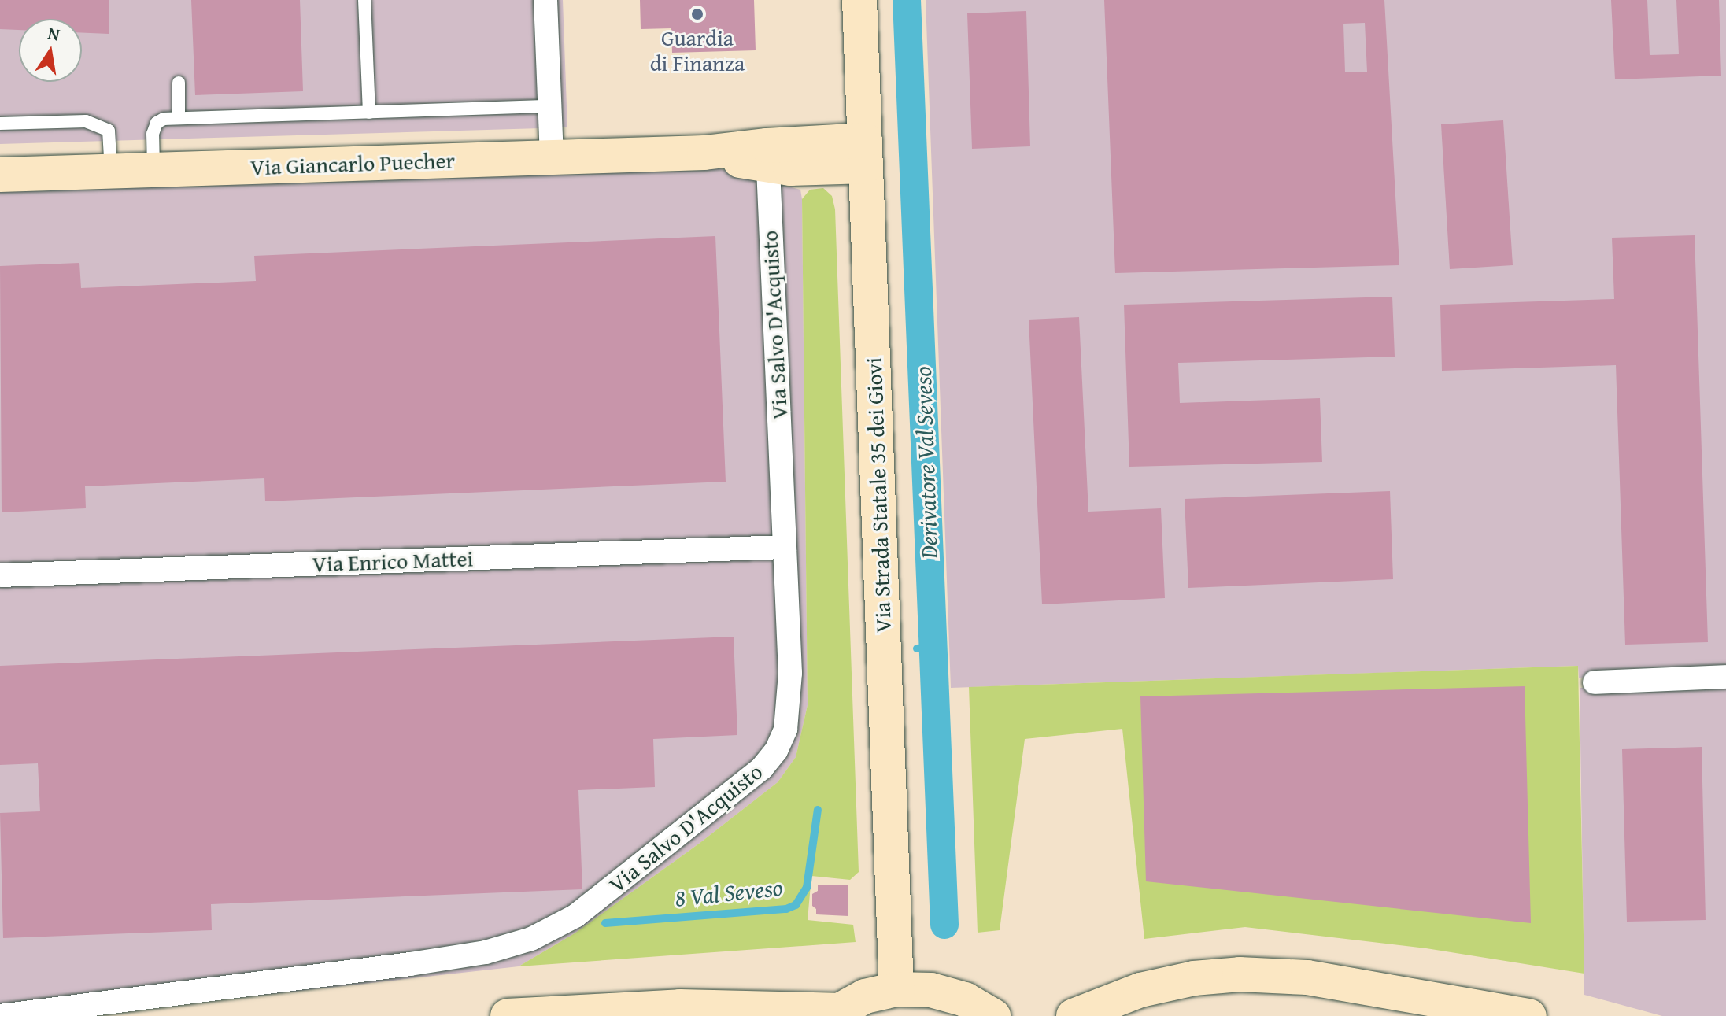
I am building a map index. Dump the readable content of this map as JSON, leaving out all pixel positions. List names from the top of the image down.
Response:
{
  "streets": {
    "main road": ["Via Giancarlo Puecher", "Via Strada Statale 35 dei Giovi"],
    "street": ["Via Salvo D'Acquisto", "Via Enrico Mattei"]
  },
  "crossings": [
    ["Via Giancarlo Puecher", "Via Salvo D'Acquisto"],
    ["Via Giancarlo Puecher", "Via Strada Statale 35 dei Giovi"],
    ["Via Salvo D'Acquisto", "Via Enrico Mattei"]
  ],
  "water": ["Derivatore Val Seveso", "8 Val Seveso"],
  "places": ["Guardia di Finanza"],
  "north": "top"
}
